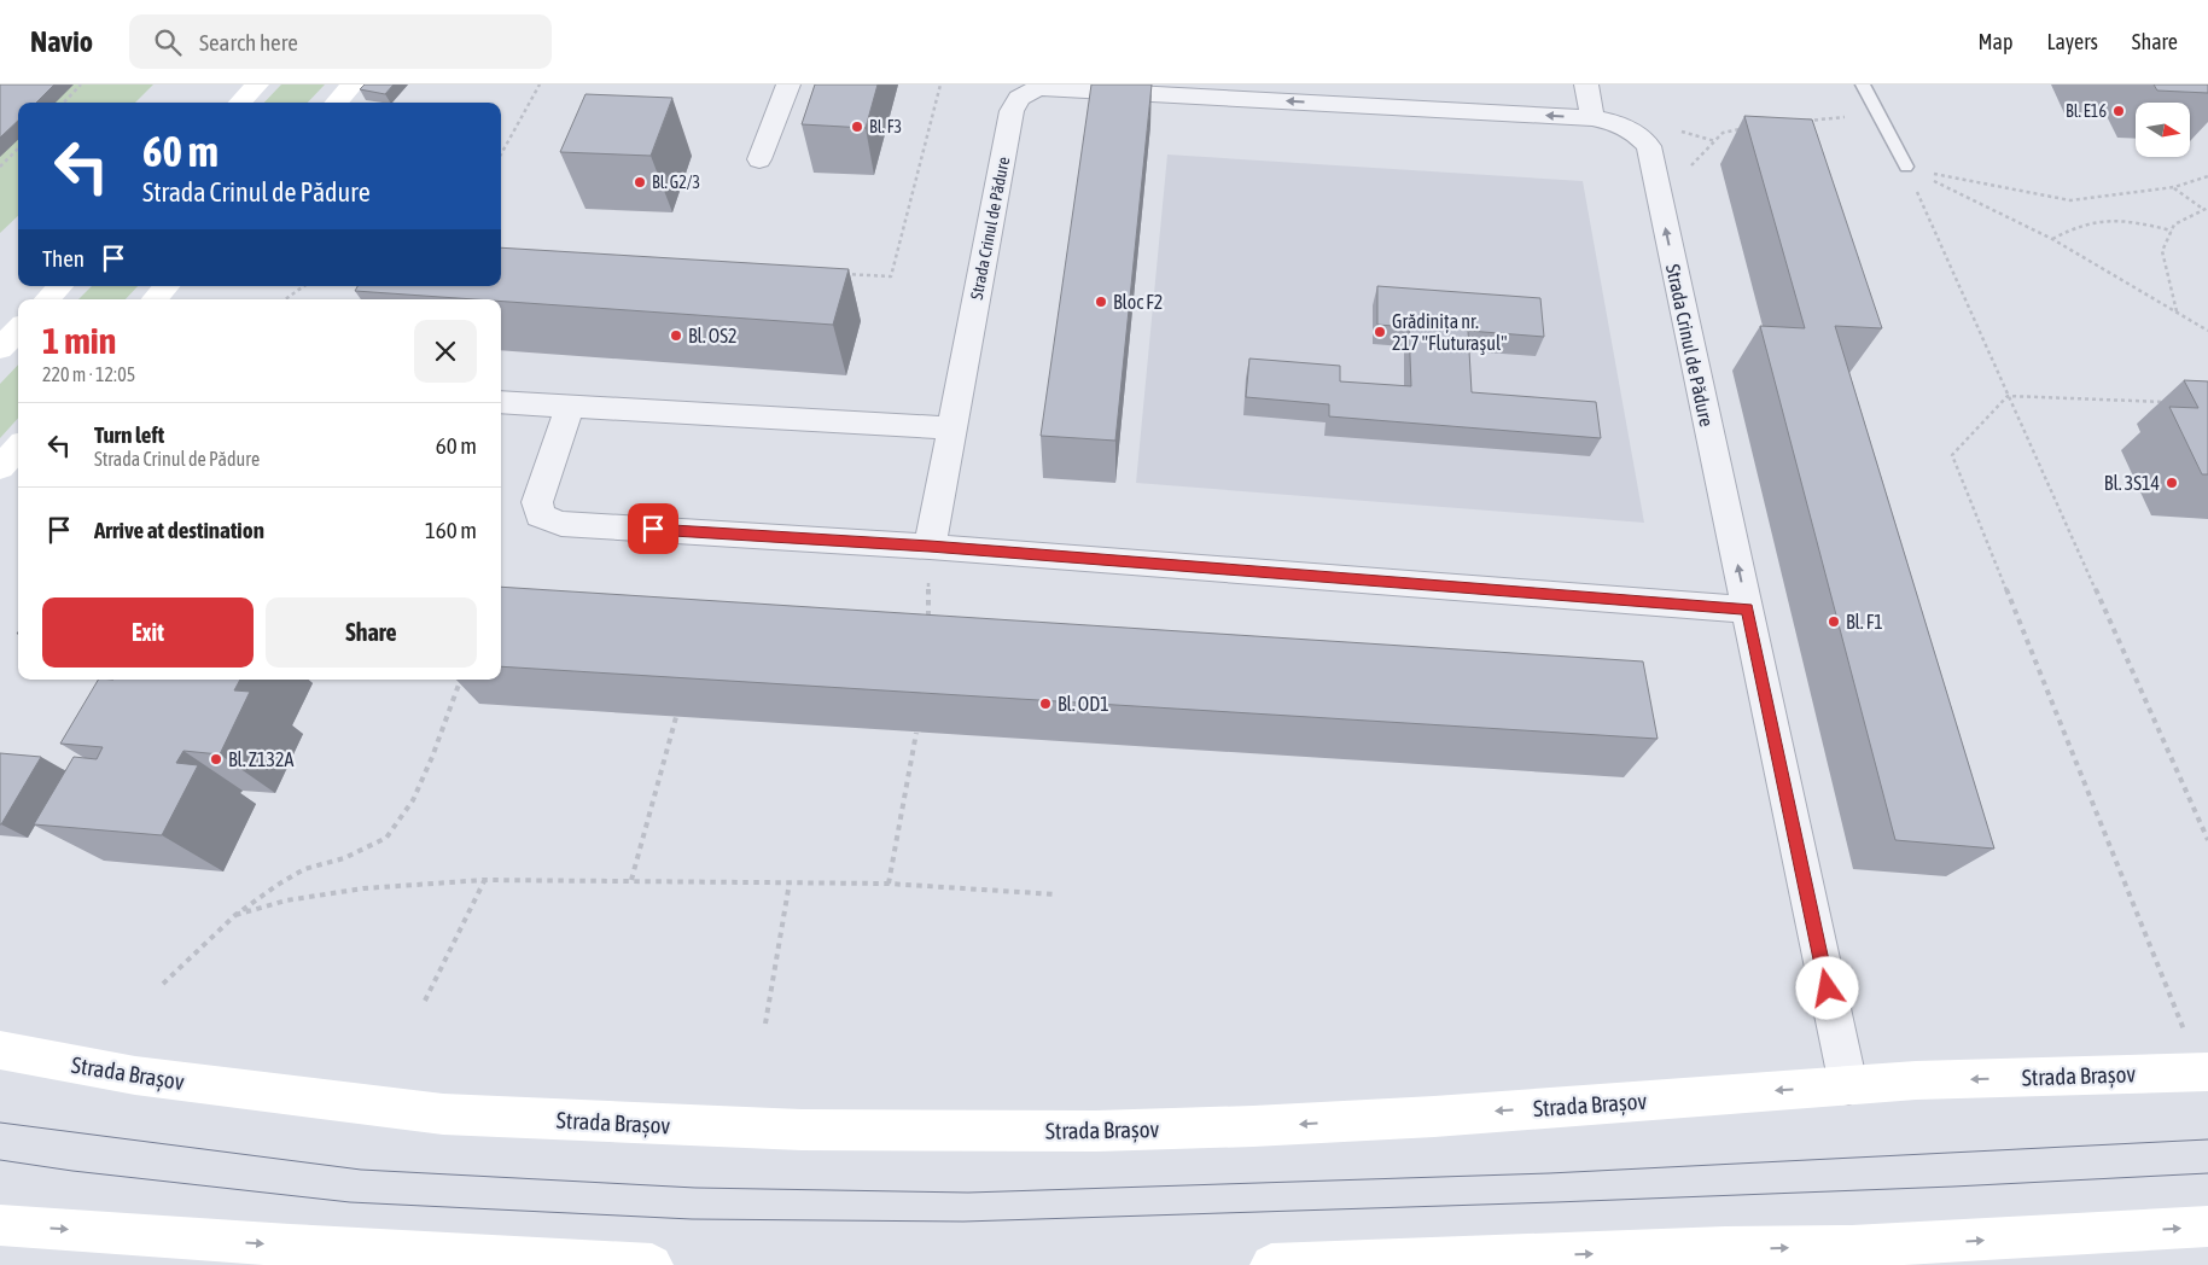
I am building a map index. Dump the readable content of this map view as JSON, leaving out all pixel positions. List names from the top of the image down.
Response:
{
  "streets": {
    "main road": ["Strada Brașov"],
    "street": ["Strada Crinul de Pădure"]
  },
  "crossings": [
    ["Strada Crinul de Pădure", "Strada Brașov"]
  ],
  "places": [
    "Bl. E16",
    "Bl. F3",
    "Bl. G2/3",
    "Bloc F2",
    "Grădinița nr. 217 \"Fluturaşul\"",
    "Bl. OS2",
    "Bl. 3S14",
    "Bl. F1",
    "Bl. OD1",
    "Bl. Z132A"
  ],
  "north": "right",
  "page": {
    "header": "Navio",
    "search": "Search here",
    "nav": ["Map", "Layers", "Share"],
    "turn": ["60 m", "Strada Crinul de Pădure"],
    "then": "Then",
    "heading": ["1 min", "220 m · 12:05"],
    "list": [
      {
        "name": "Turn left",
        "note": "Strada Crinul de Pădure",
        "value": "60 m"
      },
      {
        "name": "Arrive at destination",
        "value": "160 m"
      }
    ],
    "buttons": ["Exit", "Share"]
  }
}
